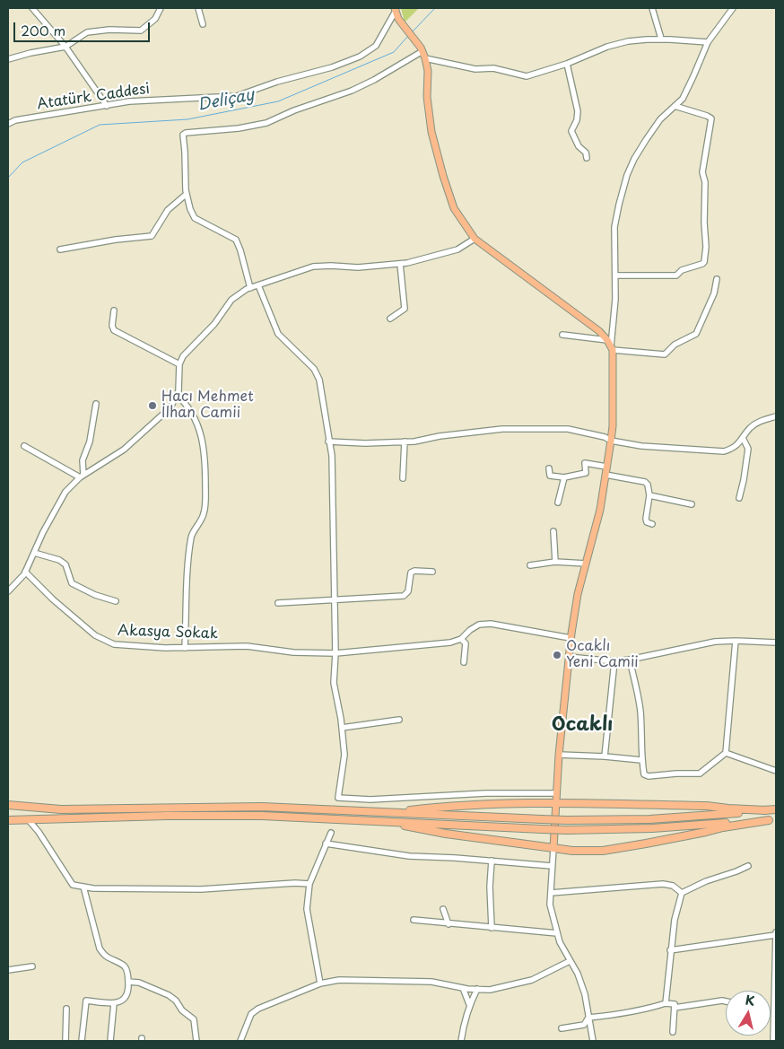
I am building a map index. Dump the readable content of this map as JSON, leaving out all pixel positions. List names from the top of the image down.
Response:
{
  "streets": {
    "street": ["Atatürk Caddesi", "Akasya Sokak"]
  },
  "districts": ["Ocaklı"],
  "water": ["Deliçay"],
  "places": ["Hacı Mehmet İlhan Camii", "Ocaklı Yeni Camii"],
  "scale_bar": "200 m",
  "north": "top"
}
